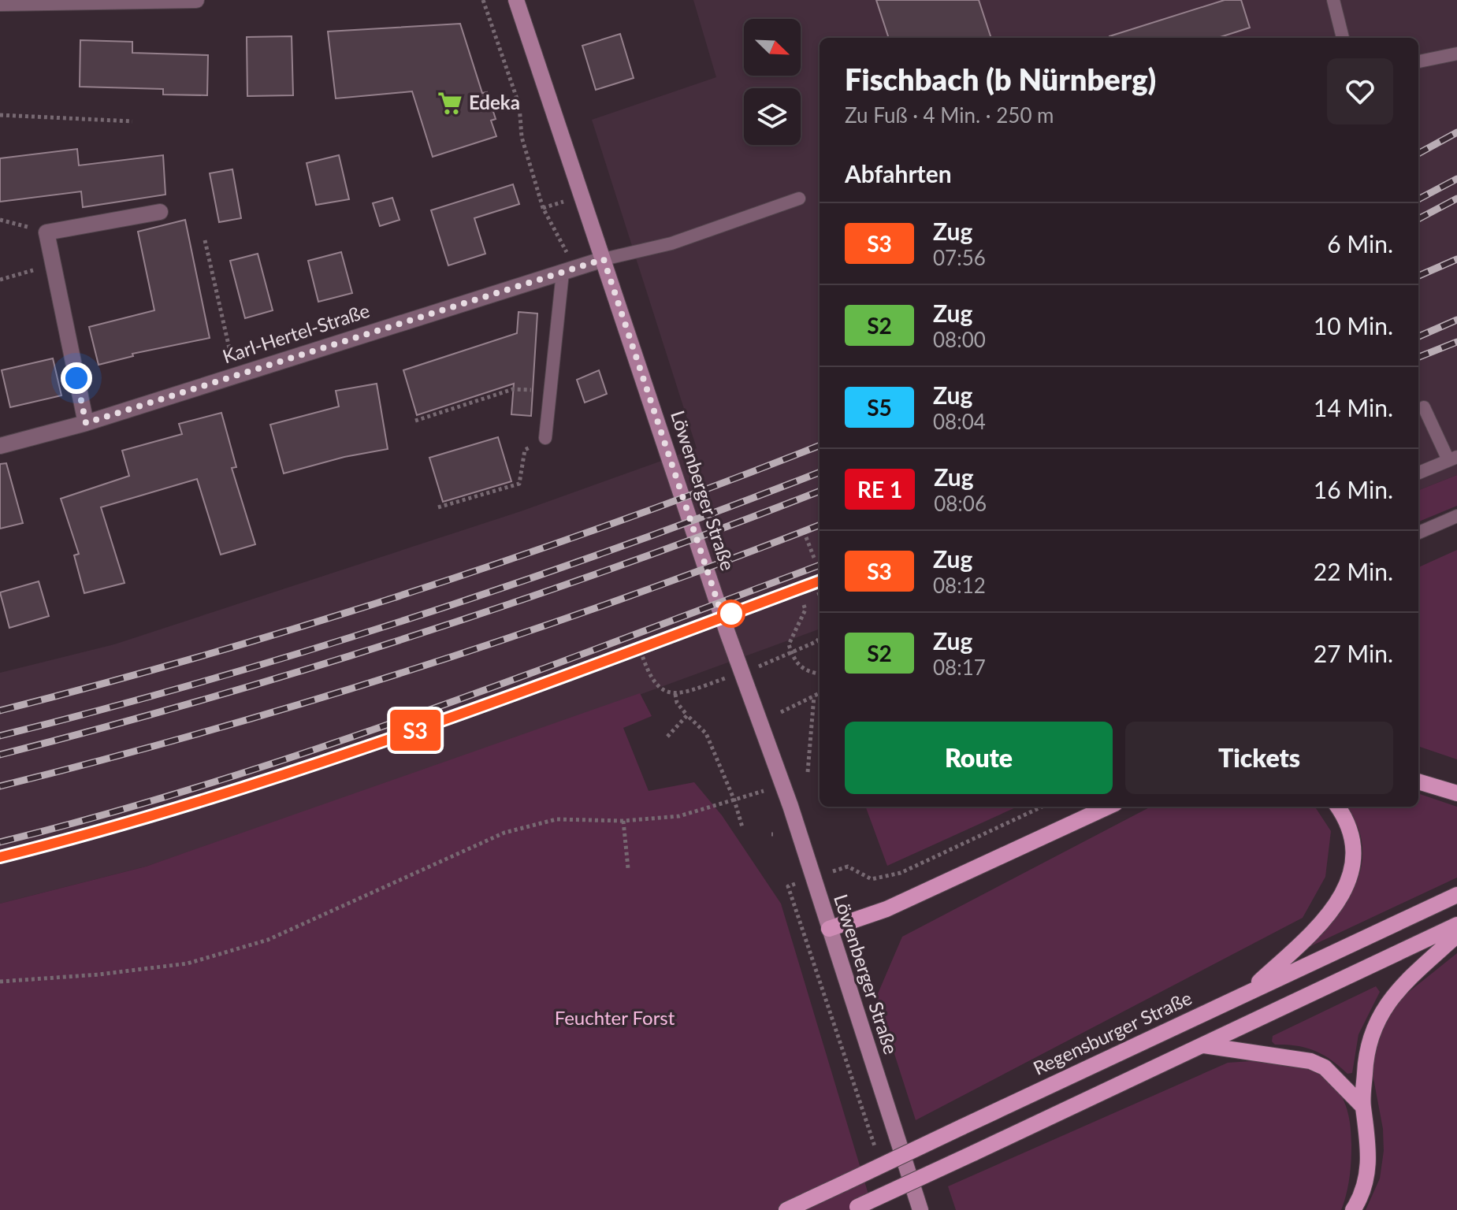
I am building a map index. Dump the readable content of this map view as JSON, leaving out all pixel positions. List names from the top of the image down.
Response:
{
  "streets": {
    "main road": ["Regensburger Straße"],
    "street": ["Karl-Hertel-Straße", "Löwenberger Straße"]
  },
  "crossings": [
    ["Karl-Hertel-Straße", "Löwenberger Straße"]
  ],
  "parks": ["Feuchter Forst"],
  "places": {
    "supermarket": ["Edeka"]
  },
  "north": "bottom right",
  "page": {
    "on_map": "S3",
    "heading": [
      ["Fischbach (b Nürnberg)", "Zu Fuß · 4 Min. · 250 m"],
      "Abfahrten"
    ],
    "list": [
      {
        "mark": "S3",
        "name": "Zug",
        "note": "07:56",
        "value": "6 Min."
      },
      {
        "mark": "S2",
        "name": "Zug",
        "note": "08:00",
        "value": "10 Min."
      },
      {
        "mark": "S5",
        "name": "Zug",
        "note": "08:04",
        "value": "14 Min."
      },
      {
        "mark": "RE 1",
        "name": "Zug",
        "note": "08:06",
        "value": "16 Min."
      },
      {
        "mark": "S3",
        "name": "Zug",
        "note": "08:12",
        "value": "22 Min."
      },
      {
        "mark": "S2",
        "name": "Zug",
        "note": "08:17",
        "value": "27 Min."
      }
    ],
    "buttons": ["Route", "Tickets"]
  }
}
